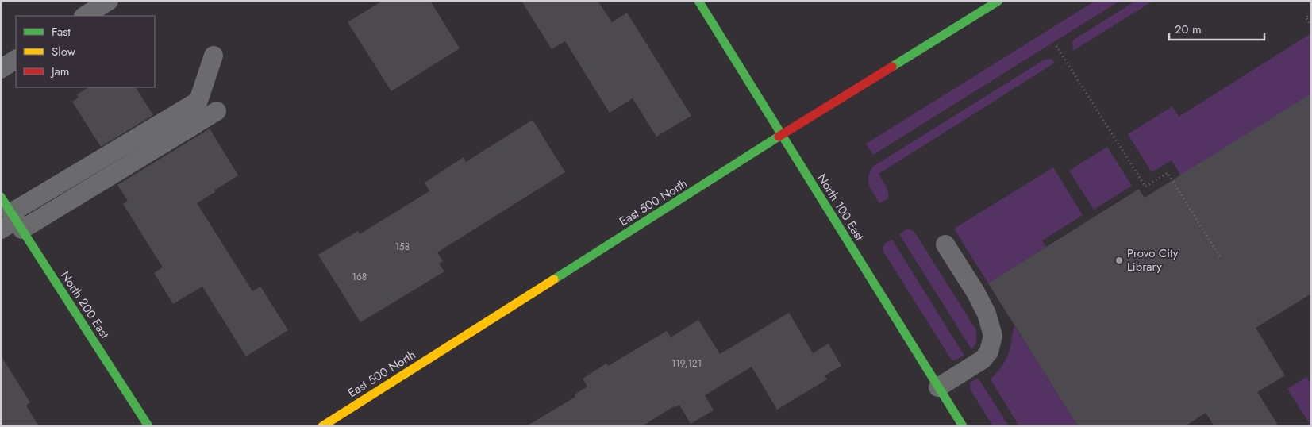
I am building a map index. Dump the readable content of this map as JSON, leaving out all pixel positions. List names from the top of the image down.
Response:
{
  "streets": {
    "street": ["East 500 North", "North 100 East", "North 200 East"]
  },
  "crossings": [
    ["East 500 North", "North 100 East"]
  ],
  "places": ["Provo City Library"],
  "house_numbers": ["158", "168", "119,121"],
  "legend": ["Fast", "Slow", "Jam"],
  "scale_bar": "20 m"
}
